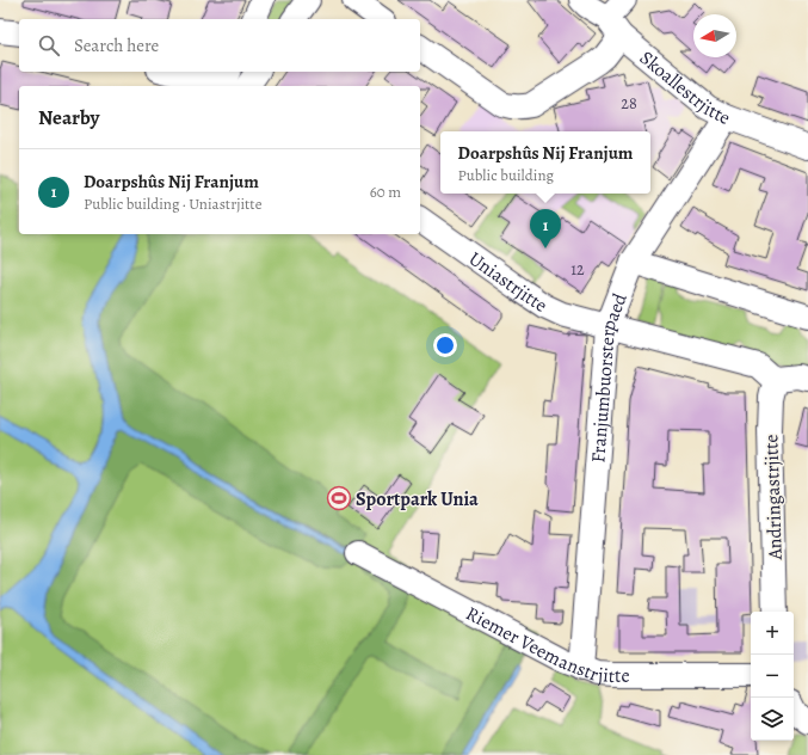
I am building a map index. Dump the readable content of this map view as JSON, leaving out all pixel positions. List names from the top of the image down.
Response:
{
  "streets": {
    "street": [
      "Skoallestrjitte",
      "Uniastrjitte",
      "Franjumbuorsterpaed",
      "Andringastrjitte",
      "Riemer Veemanstrjitte"
    ]
  },
  "crossings": [
    ["Skoallestrjitte", "Franjumbuorsterpaed"],
    ["Uniastrjitte", "Franjumbuorsterpaed"],
    ["Uniastrjitte", "Andringastrjitte"],
    ["Franjumbuorsterpaed", "Riemer Veemanstrjitte"]
  ],
  "places": {
    "sports": ["Sportpark Unia"]
  },
  "house_numbers": ["28", "12"],
  "north": "left",
  "page": {
    "search": "Search here",
    "heading": "Nearby",
    "popup": ["Doarpshûs Nij Franjum", "Public building"],
    "list": [
      {
        "mark": "1",
        "name": "Doarpshûs Nij Franjum",
        "note": "Public building · Uniastrjitte",
        "value": "60 m"
      }
    ],
    "pins": "1",
    "map_buttons": ["+", "−"]
  }
}
